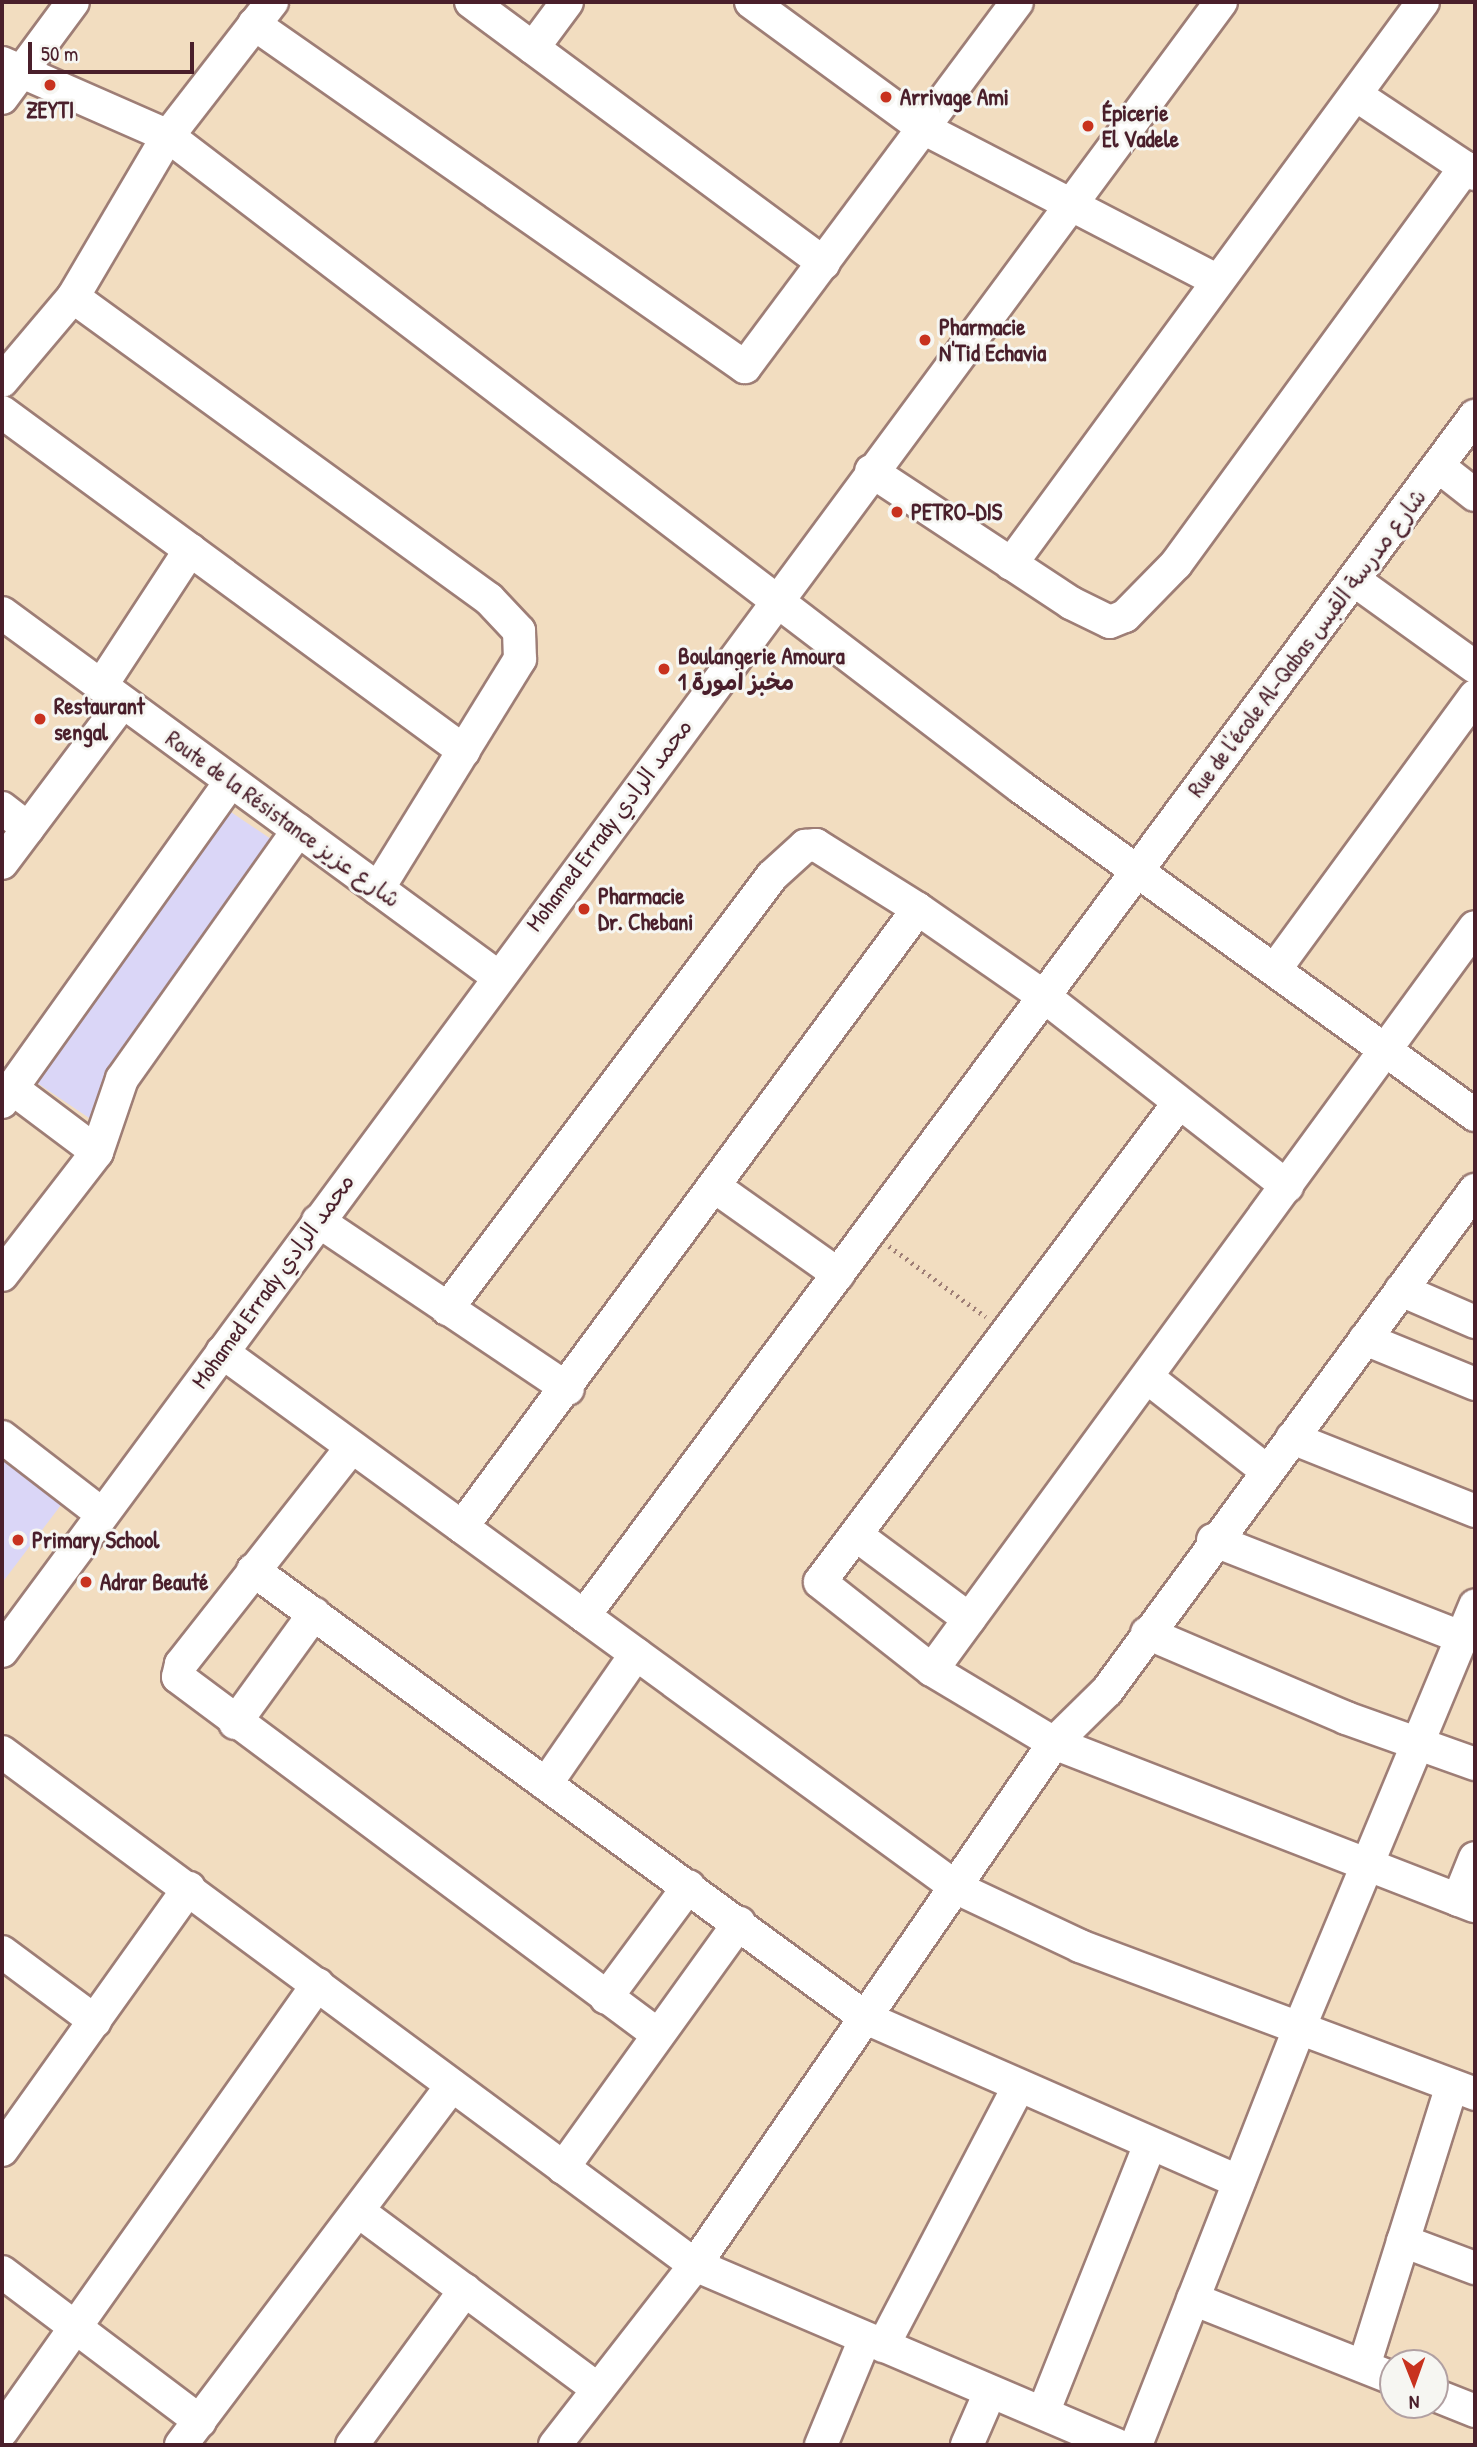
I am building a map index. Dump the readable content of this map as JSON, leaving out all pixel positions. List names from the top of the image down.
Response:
{
  "streets": {
    "street": ["Rue de l'école Al-Qabas شارع مدرسة القبس", "Route de la Résistance شارع عزيز", "Mohamed Errady محمد الرادي"]
  },
  "crossings": [
    ["Route de la Résistance شارع عزيز", "Mohamed Errady محمد الرادي"]
  ],
  "places": [
    "ZEYTI",
    "Arrivage Ami",
    "Épicerie El Vadele",
    "Pharmacie N'Tid Echavia",
    "PETRO-DIS",
    "Boulangerie Amoura 1 مخبز امورة",
    "Restaurant sengal",
    "Pharmacie Dr. Chebani",
    "Primary School",
    "Adrar Beauté"
  ],
  "scale_bar": "50 m",
  "north": "bottom"
}
